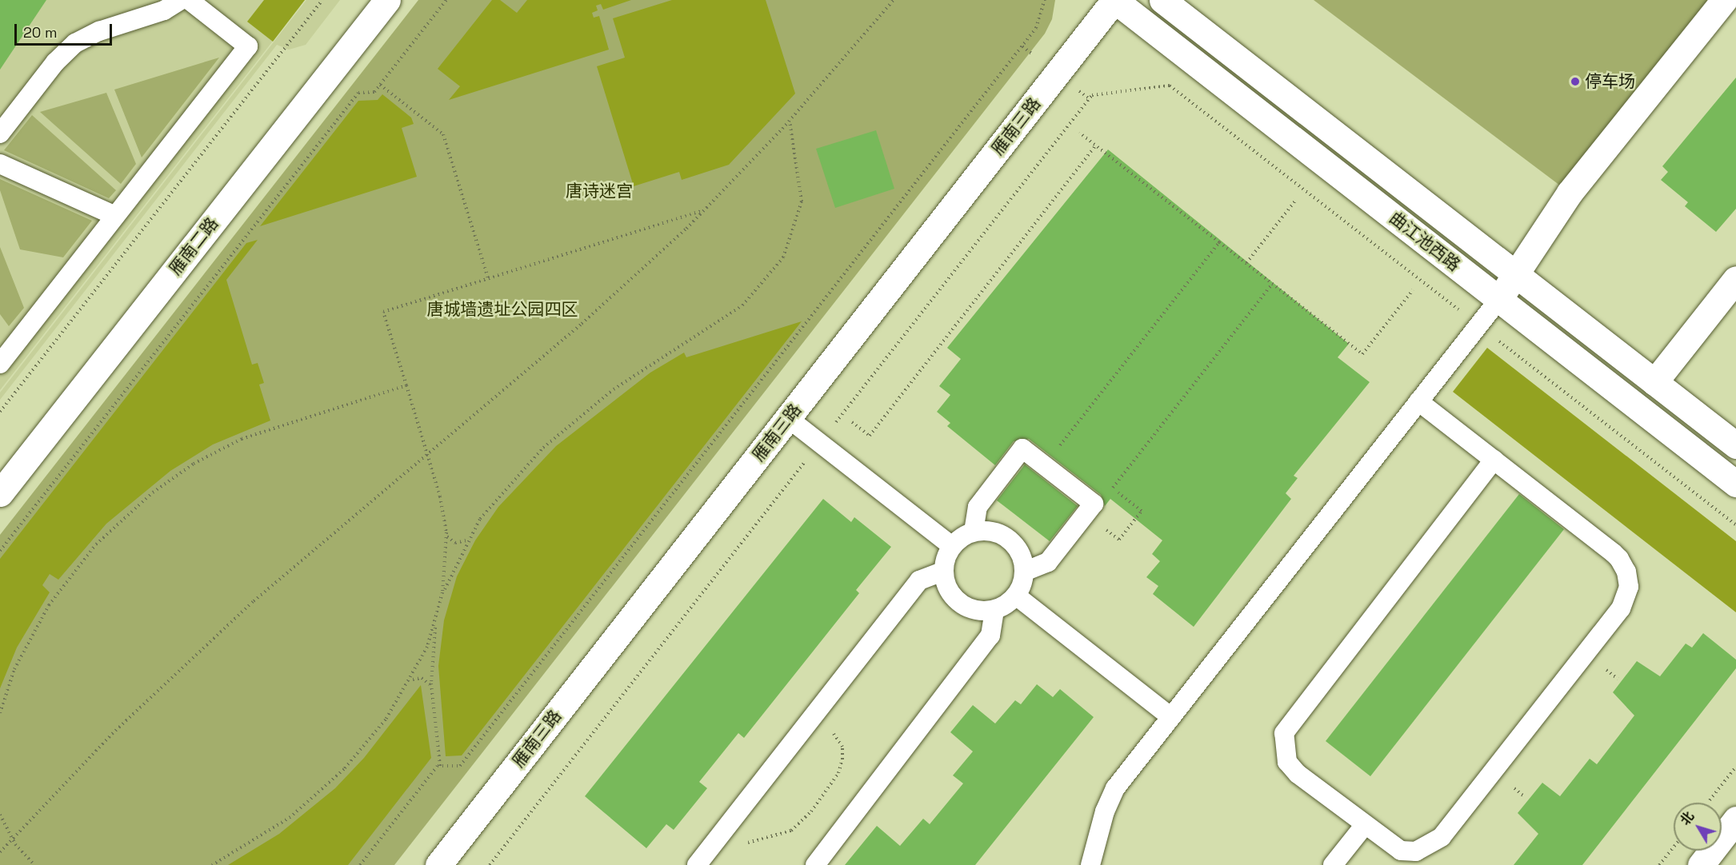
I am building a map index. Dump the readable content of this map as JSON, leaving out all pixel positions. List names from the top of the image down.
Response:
{
  "streets": {
    "street": ["雁南三路", "曲江池西路", "雁南二路"]
  },
  "crossings": [
    ["雁南三路", "曲江池西路"]
  ],
  "parks": ["唐诗迷宫", "唐城墙遗址公园四区"],
  "places": ["停车场"],
  "scale_bar": "20 m",
  "north": "top left"
}
